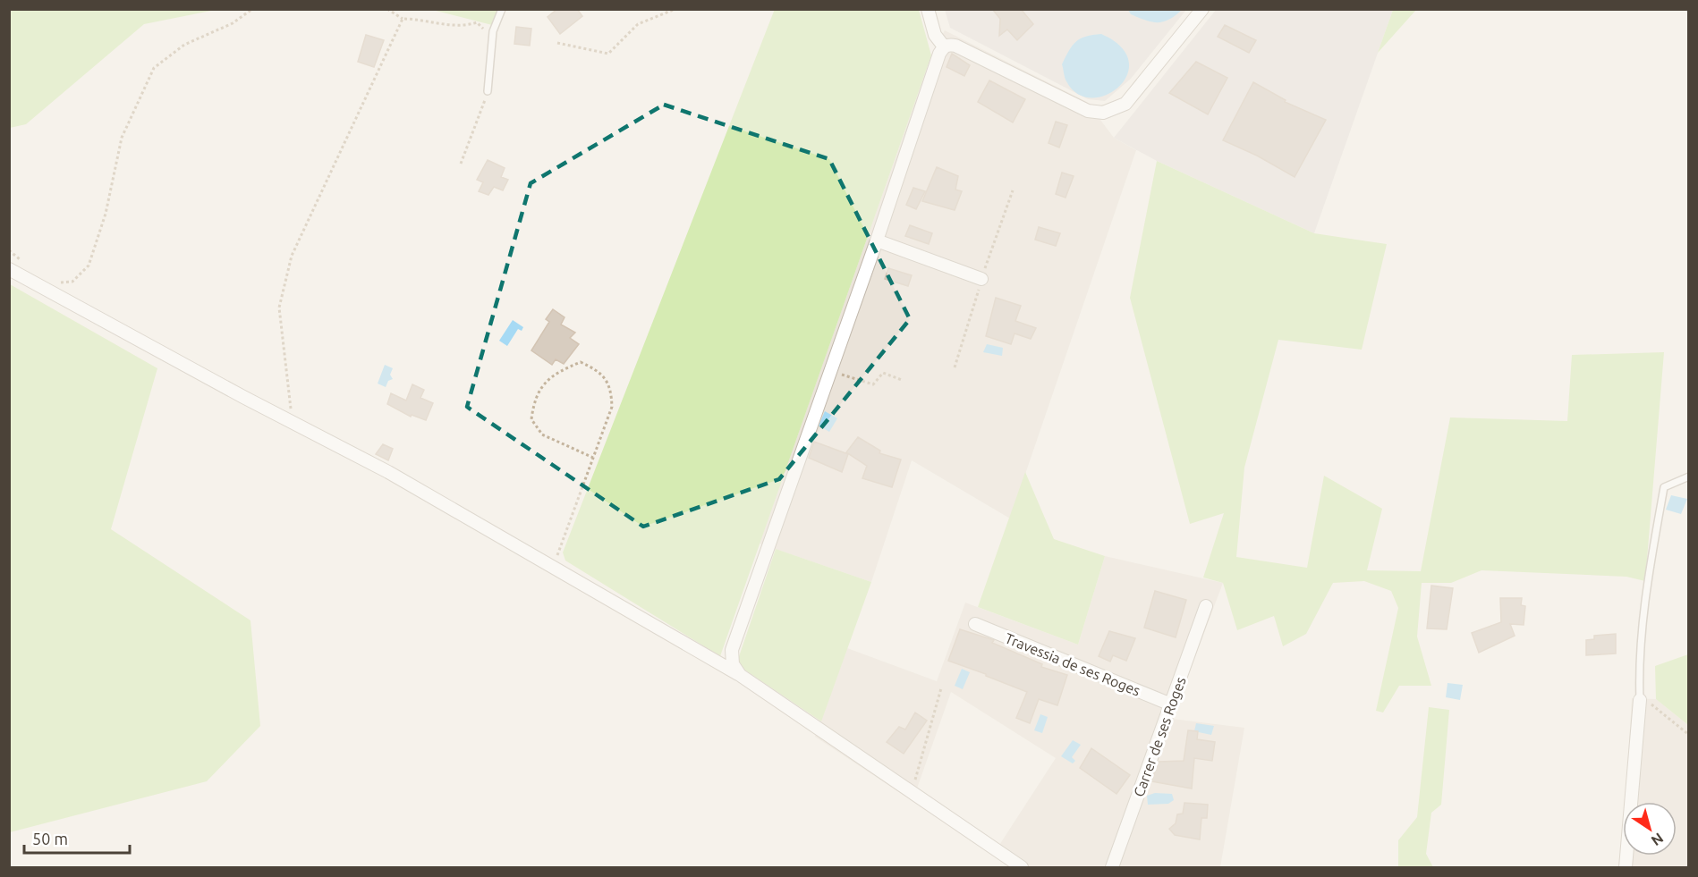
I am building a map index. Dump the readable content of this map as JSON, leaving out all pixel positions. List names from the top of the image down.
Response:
{
  "streets": {
    "street": ["Travessia de ses Roges", "Carrer de ses Roges"]
  },
  "crossings": [
    ["Travessia de ses Roges", "Carrer de ses Roges"]
  ],
  "scale_bar": "50 m",
  "north": "bottom right"
}
